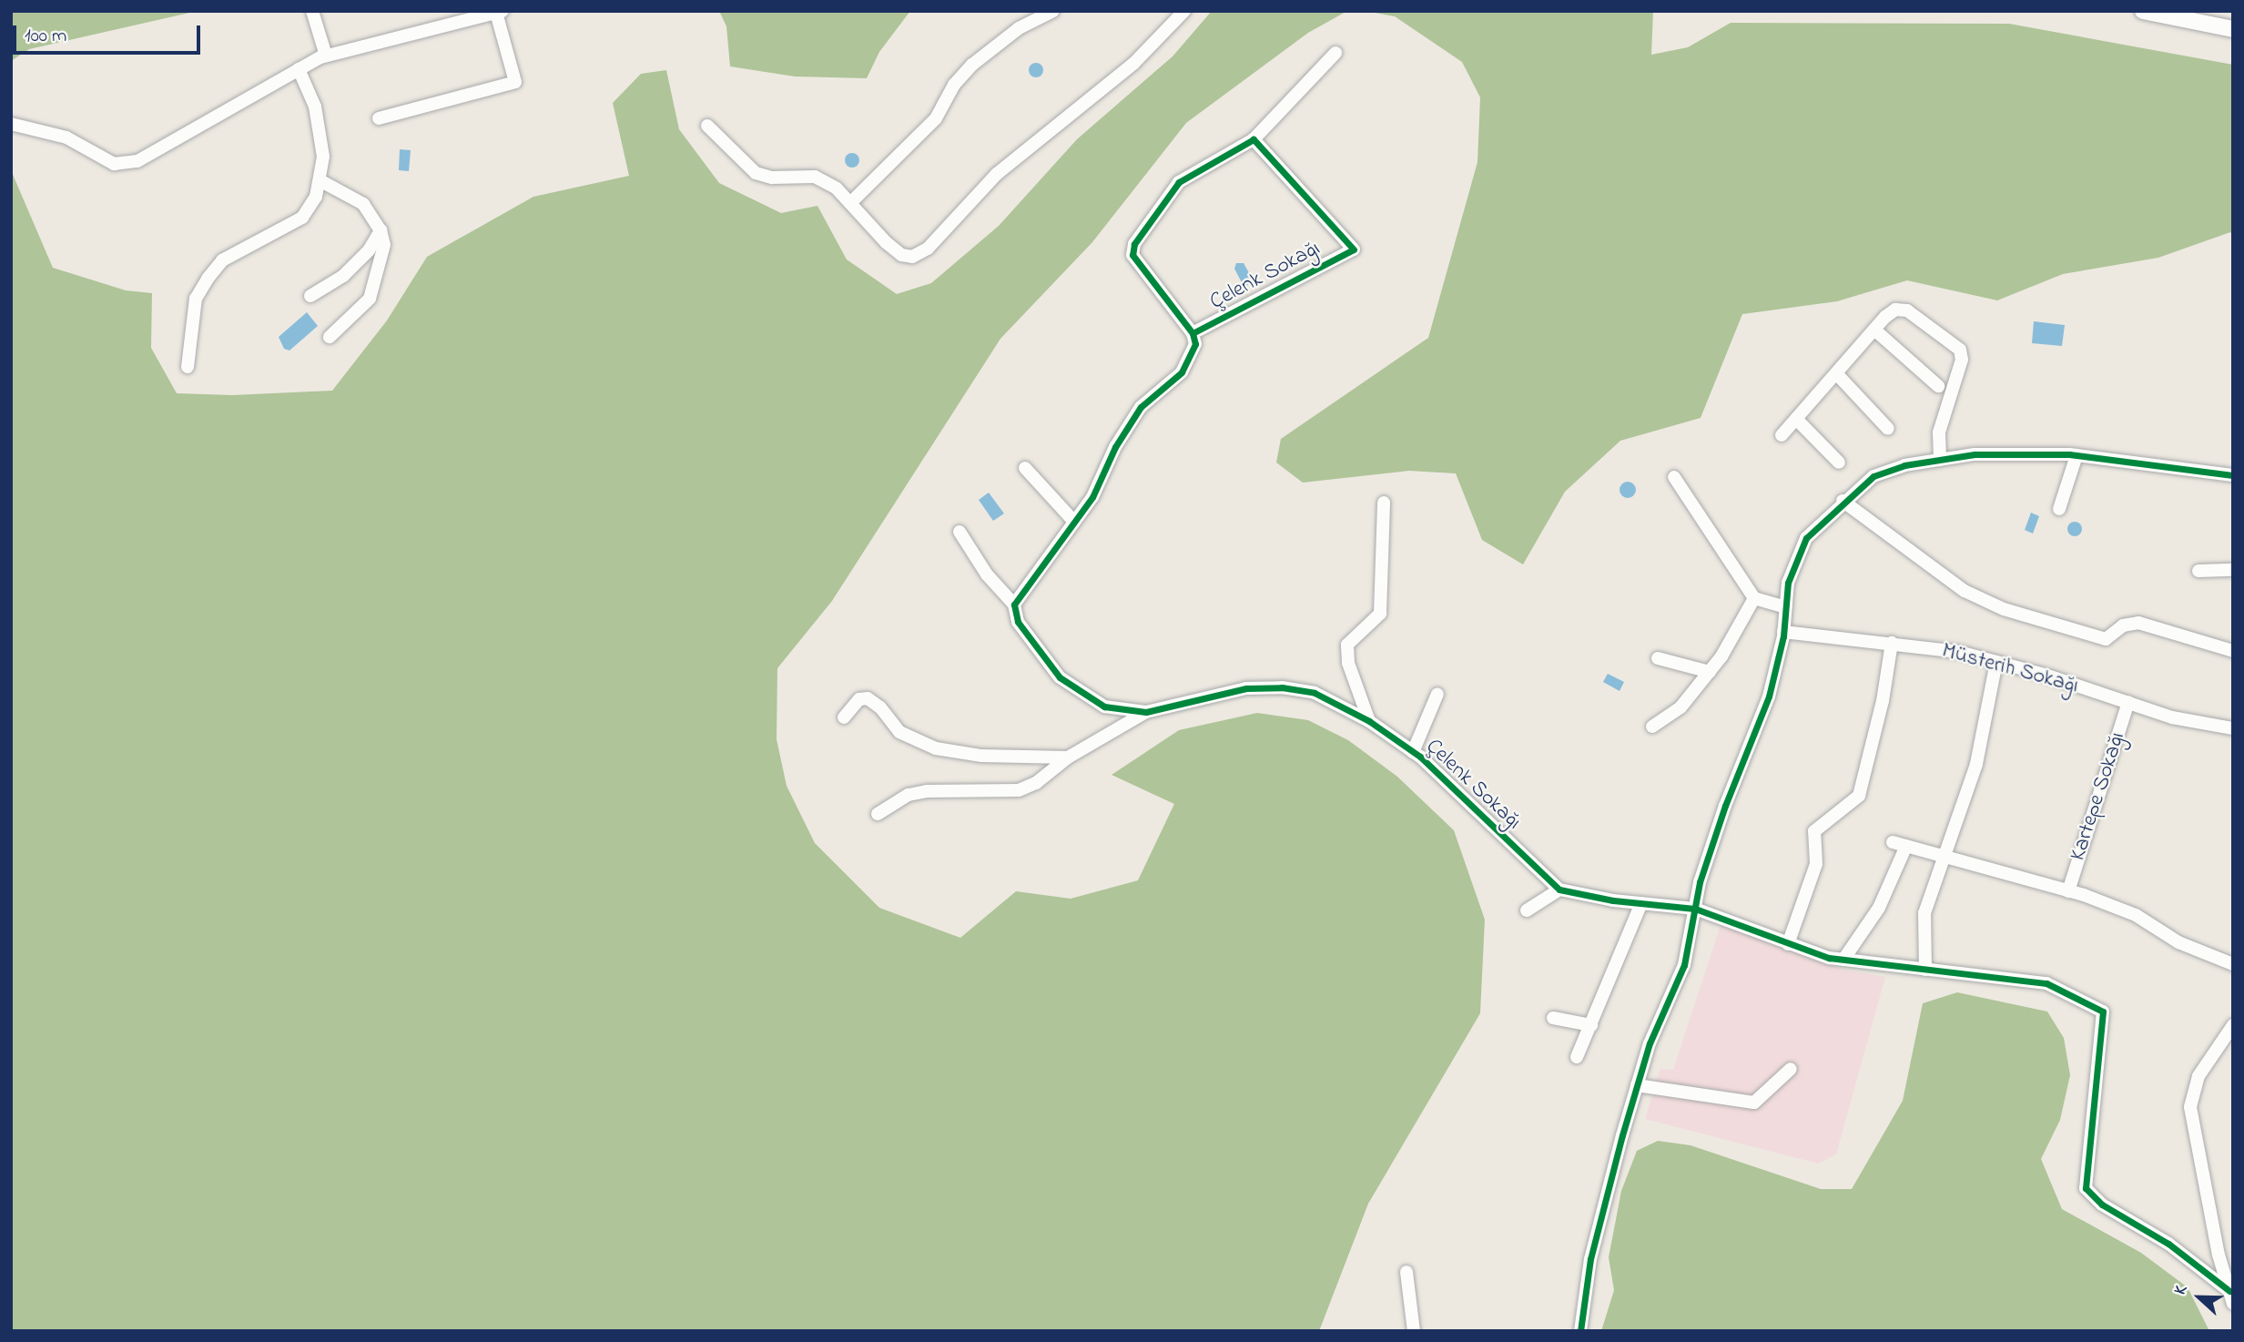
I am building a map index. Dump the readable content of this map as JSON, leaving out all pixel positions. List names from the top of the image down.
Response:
{
  "streets": {
    "street": ["Çelenk Sokağı", "Müsterih Sokağı", "Kartepe Sokağı"]
  },
  "crossings": [
    ["Müsterih Sokağı", "Kartepe Sokağı"]
  ],
  "scale_bar": "100 m",
  "north": "left"
}
